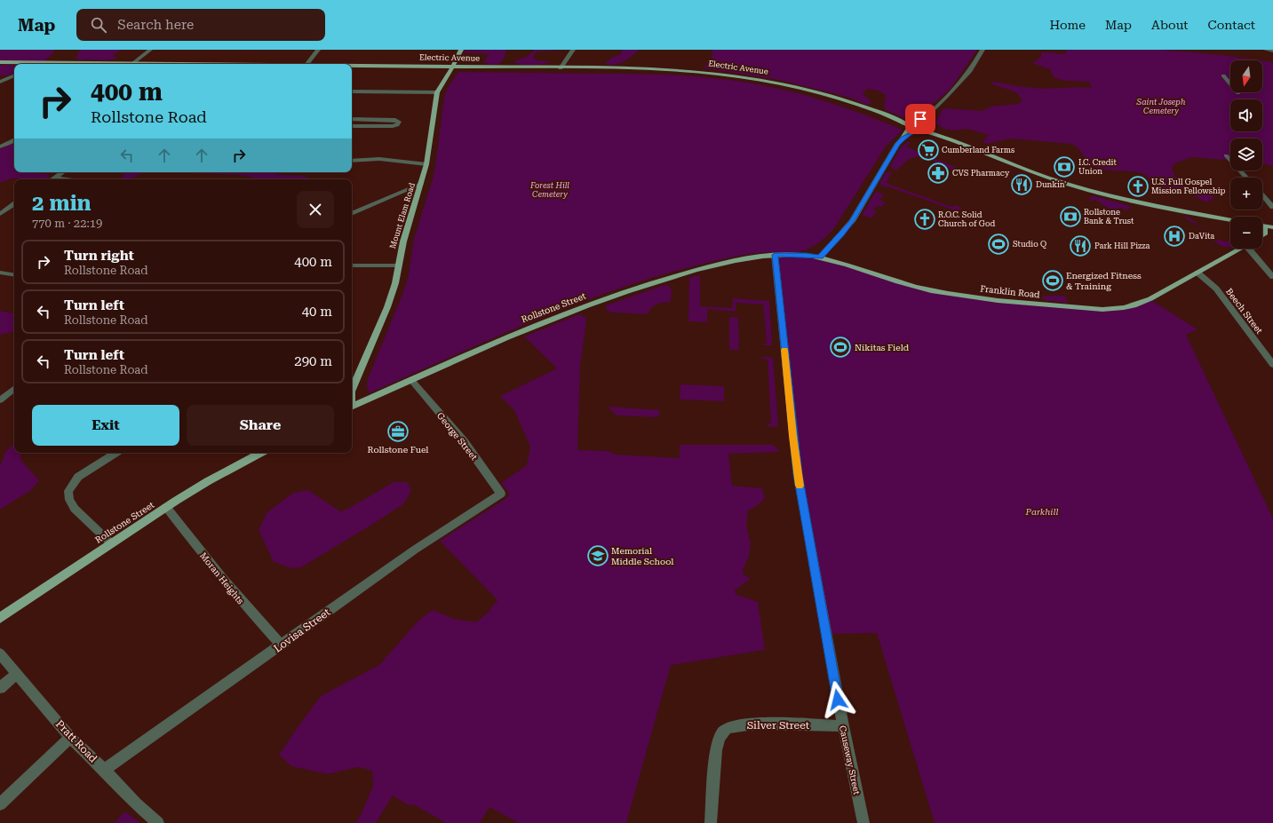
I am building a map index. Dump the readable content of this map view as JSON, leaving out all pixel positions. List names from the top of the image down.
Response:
{
  "streets": {
    "main road": [
      "Electric Avenue",
      "Mount Elam Road",
      "Franklin Road",
      "Rollstone Street"
    ],
    "street": [
      "Beech Street",
      "George Street",
      "Moran Heights",
      "Lovisa Street",
      "Silver Street",
      "Pratt Road",
      "Causeway Street"
    ]
  },
  "crossings": [
    ["Electric Avenue", "Mount Elam Road"],
    ["Franklin Road", "Rollstone Street"],
    ["Franklin Road", "Beech Street"],
    ["Rollstone Street", "George Street"],
    ["Rollstone Street", "Moran Heights"],
    ["Rollstone Street", "Causeway Street"],
    ["George Street", "Lovisa Street"],
    ["Moran Heights", "Lovisa Street"],
    ["Lovisa Street", "Pratt Road"],
    ["Silver Street", "Causeway Street"]
  ],
  "parks": ["Saint Joseph Cemetery", "Forest Hill Cemetery", "Parkhill"],
  "places": {
    "supermarket": ["Cumberland Farms"],
    "bank": ["I.C. Credit Union", "Rollstone Bank & Trust"],
    "pharmacy": ["CVS Pharmacy"],
    "restaurant": ["Dunkin'", "Park Hill Pizza"],
    "church": ["U.S. Full Gospel Mission Fellowship", "R.O.C. Solid Church of God"],
    "hospital": ["DaVita"],
    "sports": ["Studio Q", "Energized Fitness & Training", "Nikitas Field"],
    "office": ["Rollstone Fuel"],
    "school or university": ["Memorial Middle School"]
  },
  "north": "bottom",
  "page": {
    "header": "Map",
    "search": "Search here",
    "nav": [
      "Home",
      "Map",
      "About",
      "Contact"
    ],
    "map_buttons": ["+", "−"],
    "turn": ["400 m", "Rollstone Road"],
    "heading": ["2 min", "770 m · 22:19"],
    "list": [
      {
        "name": "Turn right",
        "note": "Rollstone Road",
        "value": "400 m"
      },
      {
        "name": "Turn left",
        "note": "Rollstone Road",
        "value": "40 m"
      },
      {
        "name": "Turn left",
        "note": "Rollstone Road",
        "value": "290 m"
      }
    ],
    "buttons": ["Exit", "Share"]
  }
}
